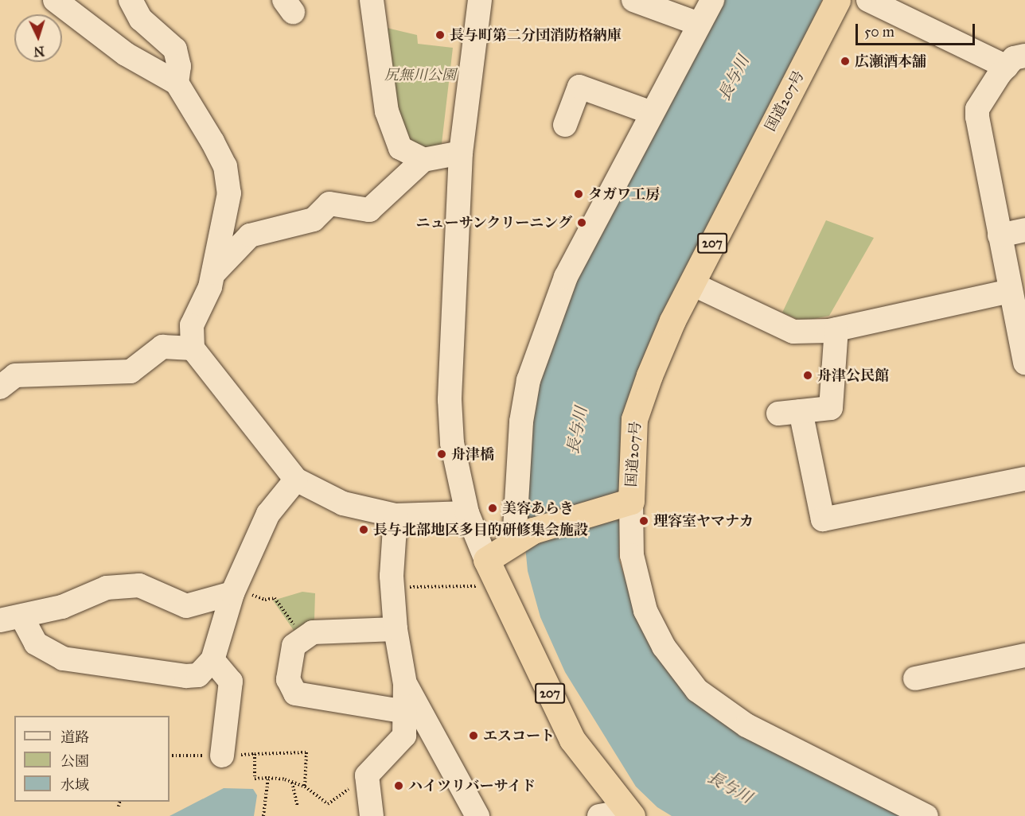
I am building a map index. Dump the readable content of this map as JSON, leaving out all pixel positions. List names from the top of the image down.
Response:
{
  "streets": {
    "highway": ["国道207号", "207"]
  },
  "crossings": [
    ["国道207号", "207"]
  ],
  "water": ["長与川"],
  "parks": ["尻無川公園"],
  "places": [
    "長与町第二分団消防格納庫",
    "広瀬酒本舗",
    "タガワ工房",
    "ニューサンクリーニング",
    "舟津公民館",
    "舟津橋",
    "美容あらき",
    "理容室ヤマナカ",
    "長与北部地区多目的研修集会施設",
    "エスコート",
    "ハイツリバーサイド"
  ],
  "legend": ["道路", "公園", "水域"],
  "scale_bar": "50 m",
  "north": "bottom"
}
